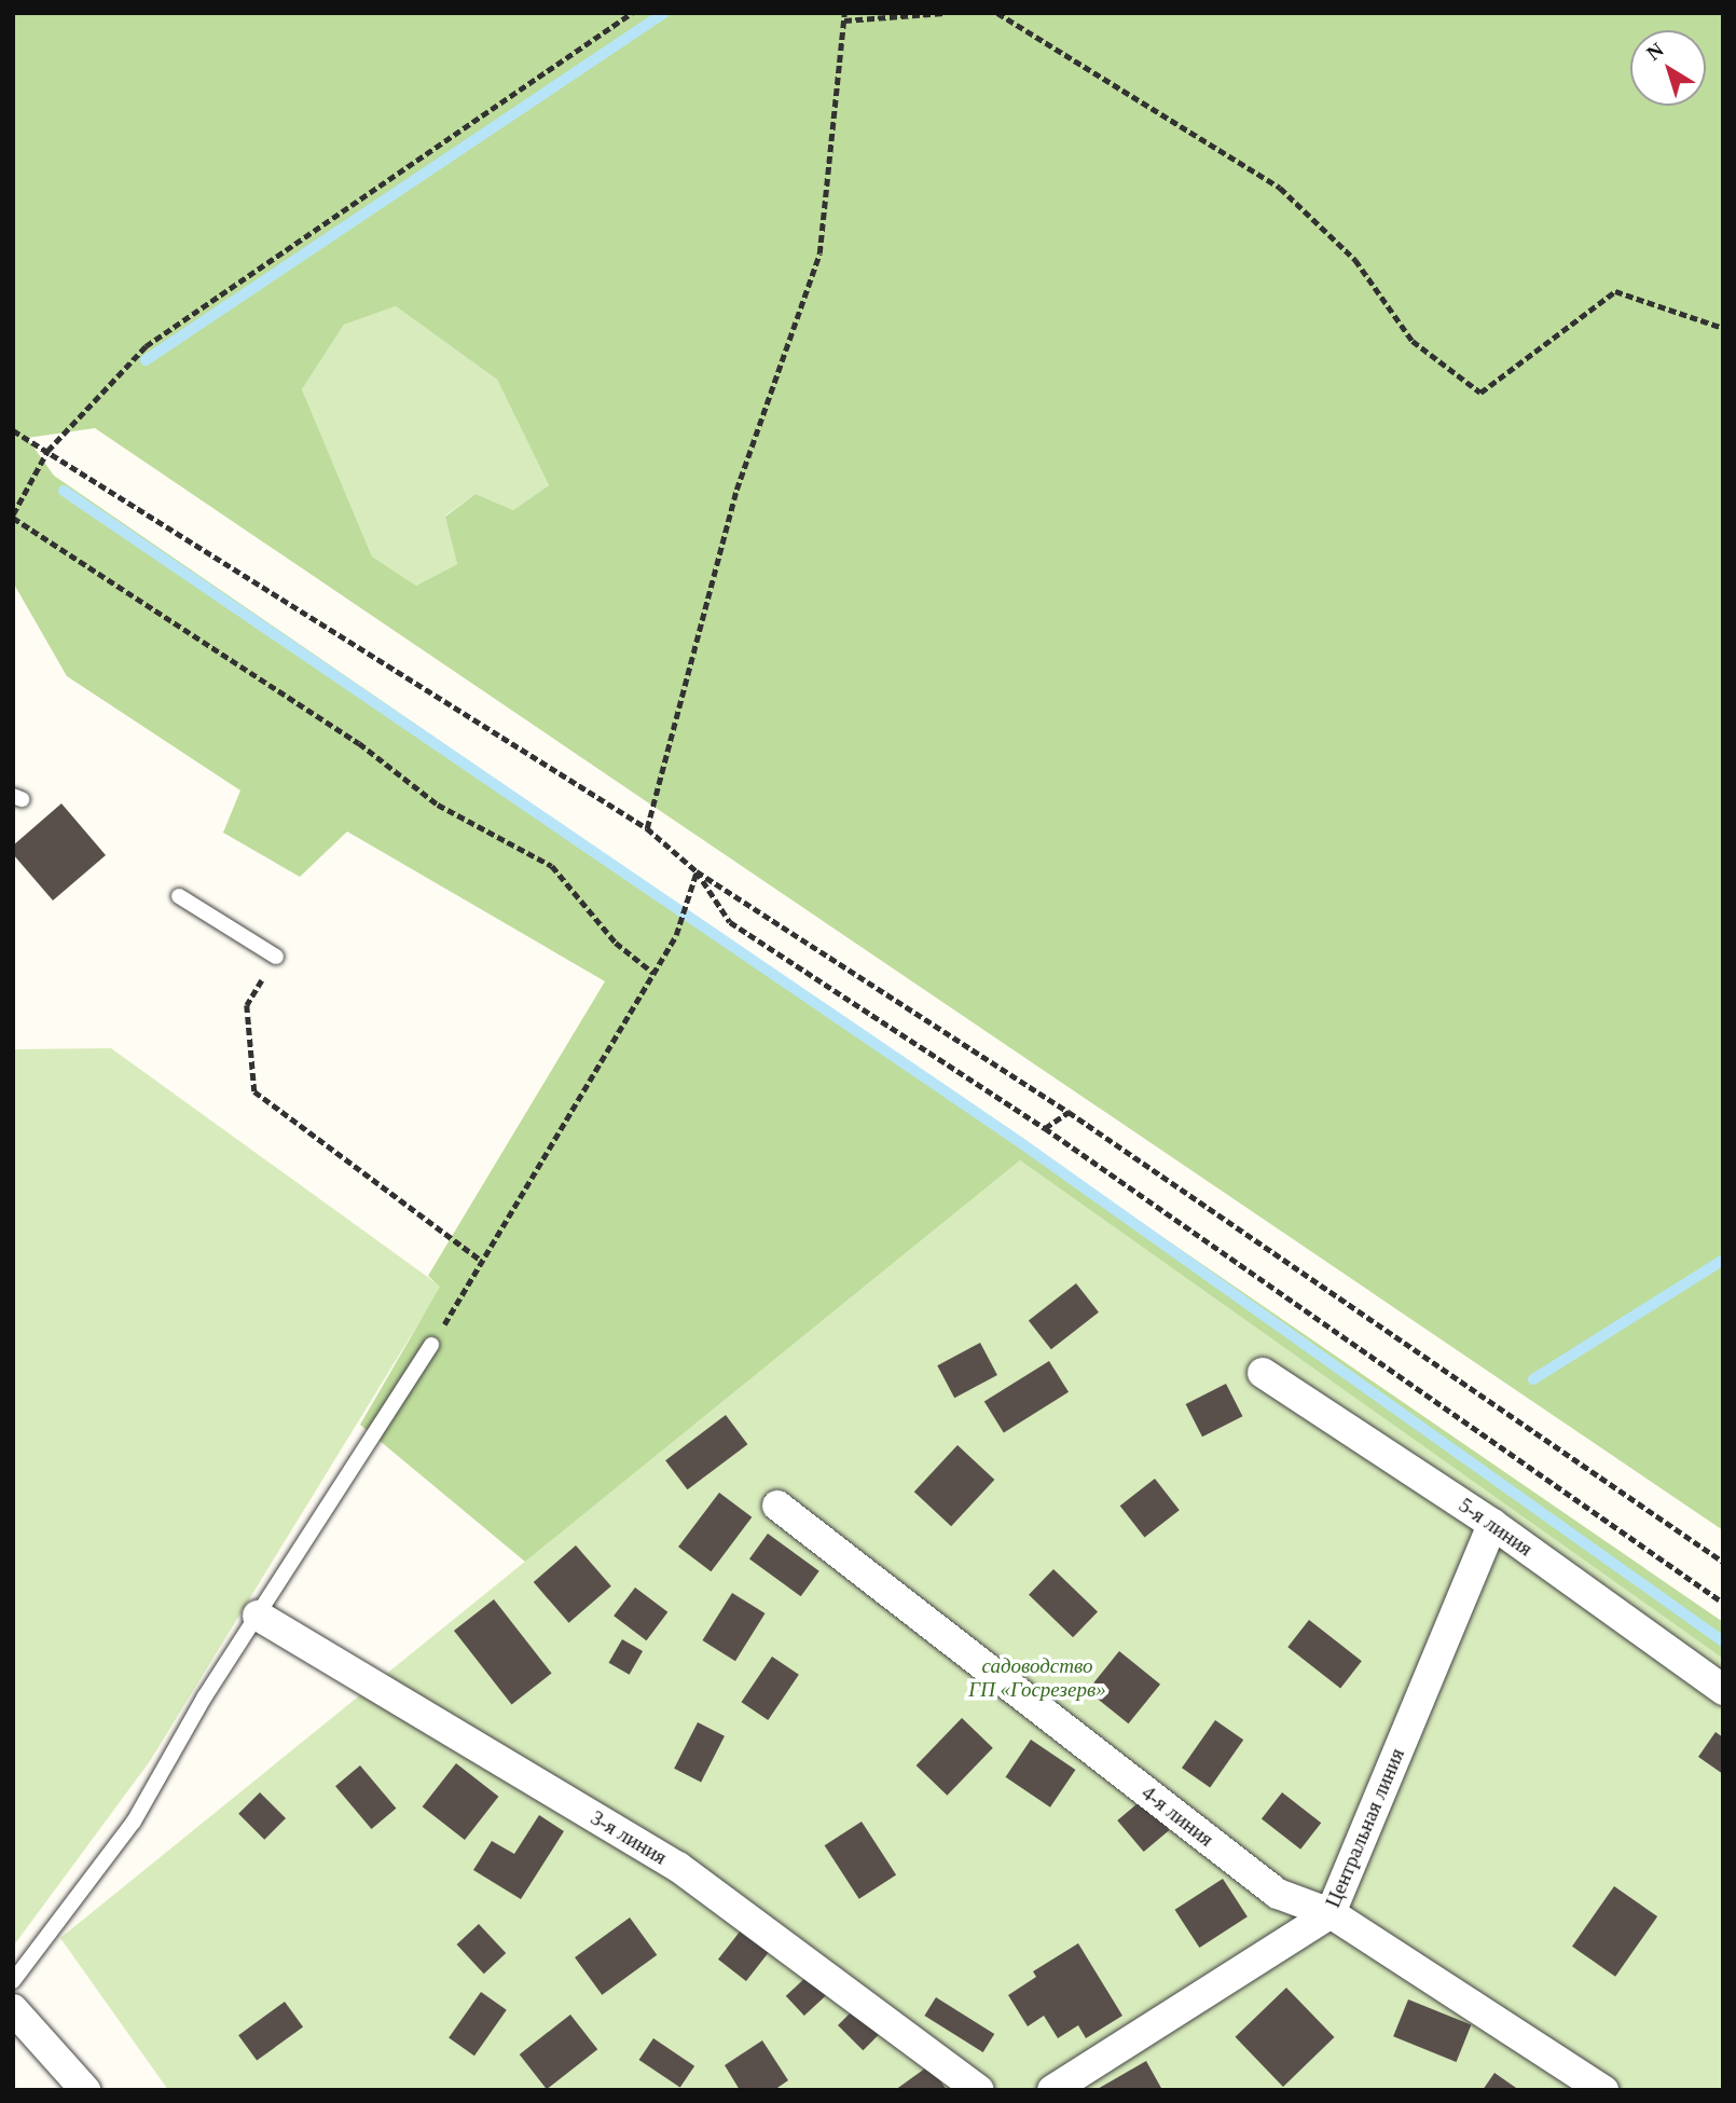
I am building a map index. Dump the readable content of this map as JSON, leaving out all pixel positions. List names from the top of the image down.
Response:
{
  "streets": {
    "street": [
      "5-я линия",
      "4-я линия",
      "Центральная линия",
      "3-я линия"
    ]
  },
  "crossings": [
    ["5-я линия", "Центральная линия"],
    ["4-я линия", "Центральная линия"]
  ],
  "parks": ["садоводство ГП «Госрезерв»"],
  "north": "top left"
}
